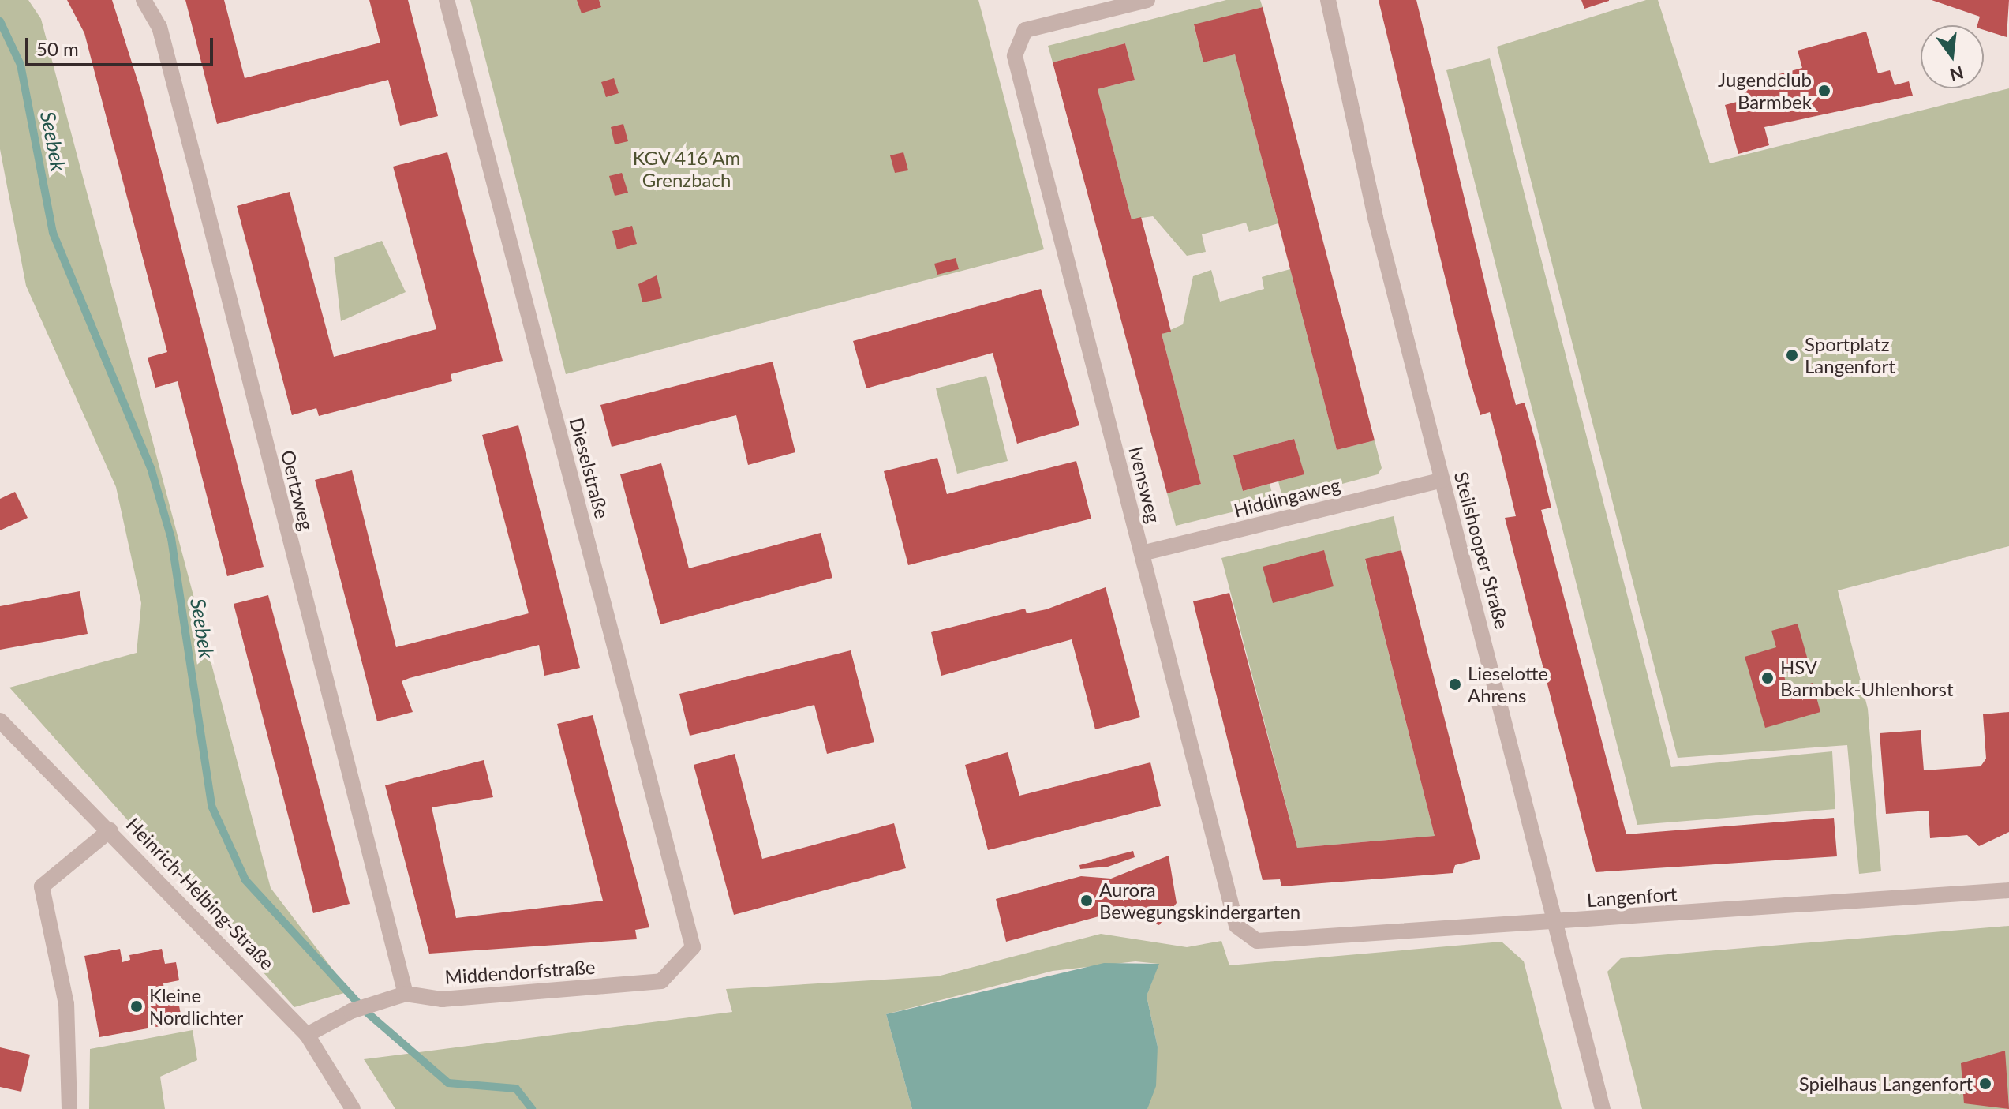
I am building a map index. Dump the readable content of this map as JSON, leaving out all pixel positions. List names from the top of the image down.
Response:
{
  "streets": {
    "street": [
      "Dieselstraße",
      "Ivensweg",
      "Oertzweg",
      "Hiddingaweg",
      "Steilshooper Straße",
      "Heinrich-Helbing-Straße",
      "Langenfort",
      "Middendorfstraße"
    ]
  },
  "crossings": [
    ["Dieselstraße", "Middendorfstraße"],
    ["Ivensweg", "Hiddingaweg"],
    ["Ivensweg", "Langenfort"],
    ["Oertzweg", "Middendorfstraße"],
    ["Hiddingaweg", "Steilshooper Straße"],
    ["Steilshooper Straße", "Langenfort"],
    ["Heinrich-Helbing-Straße", "Middendorfstraße"]
  ],
  "water": ["Seebek"],
  "parks": ["KGV 416 Am Grenzbach"],
  "places": [
    "Jugendclub Barmbek",
    "Sportplatz Langenfort",
    "HSV Barmbek-Uhlenhorst",
    "Lieselotte Ahrens",
    "Aurora Bewegungskindergarten",
    "Kleine Nordlichter",
    "Spielhaus Langenfort"
  ],
  "scale_bar": "50 m",
  "north": "bottom"
}
